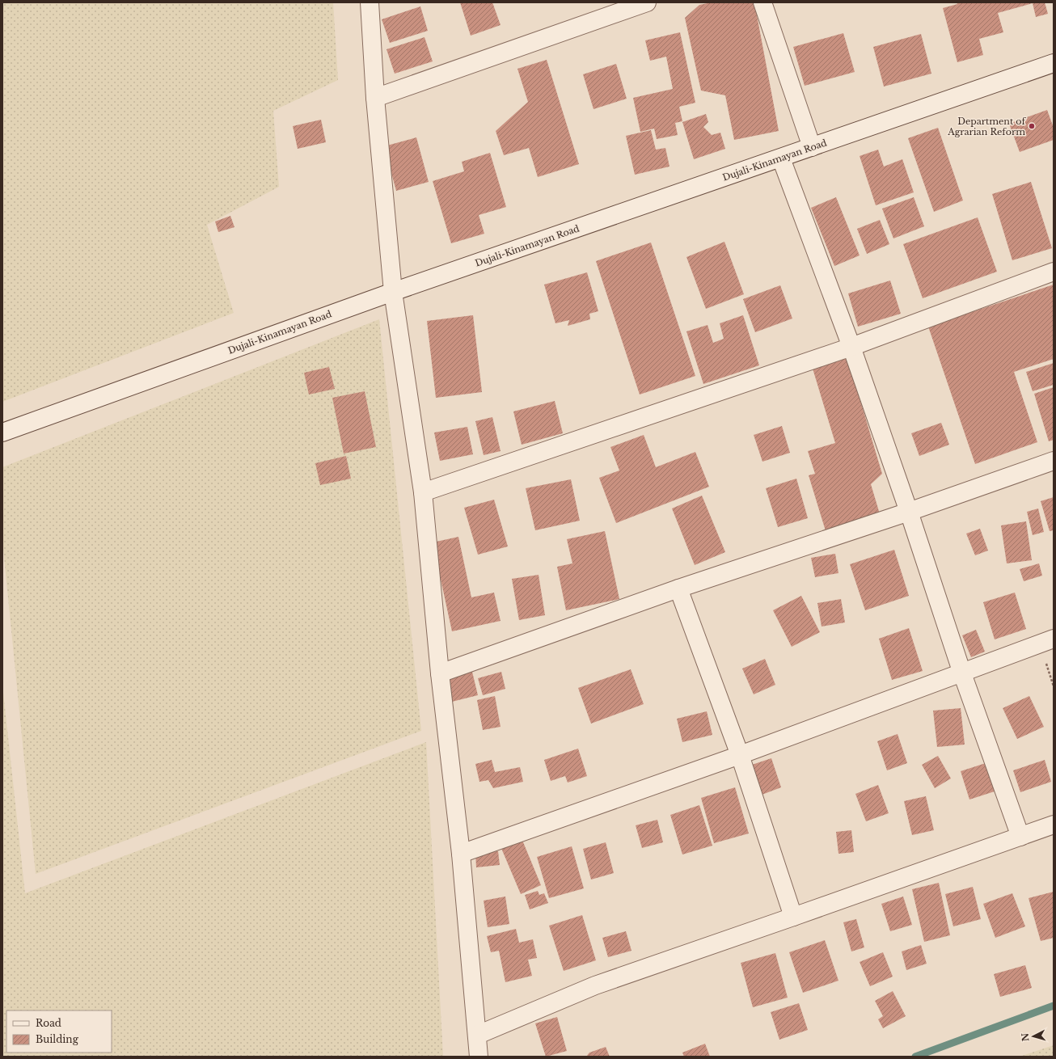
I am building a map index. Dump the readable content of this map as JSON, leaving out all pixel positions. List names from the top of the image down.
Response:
{
  "streets": {
    "street": ["Dujali-Kinamayan Road"]
  },
  "places": ["Department of Agrarian Reform"],
  "legend": ["Road", "Building"],
  "north": "left"
}
